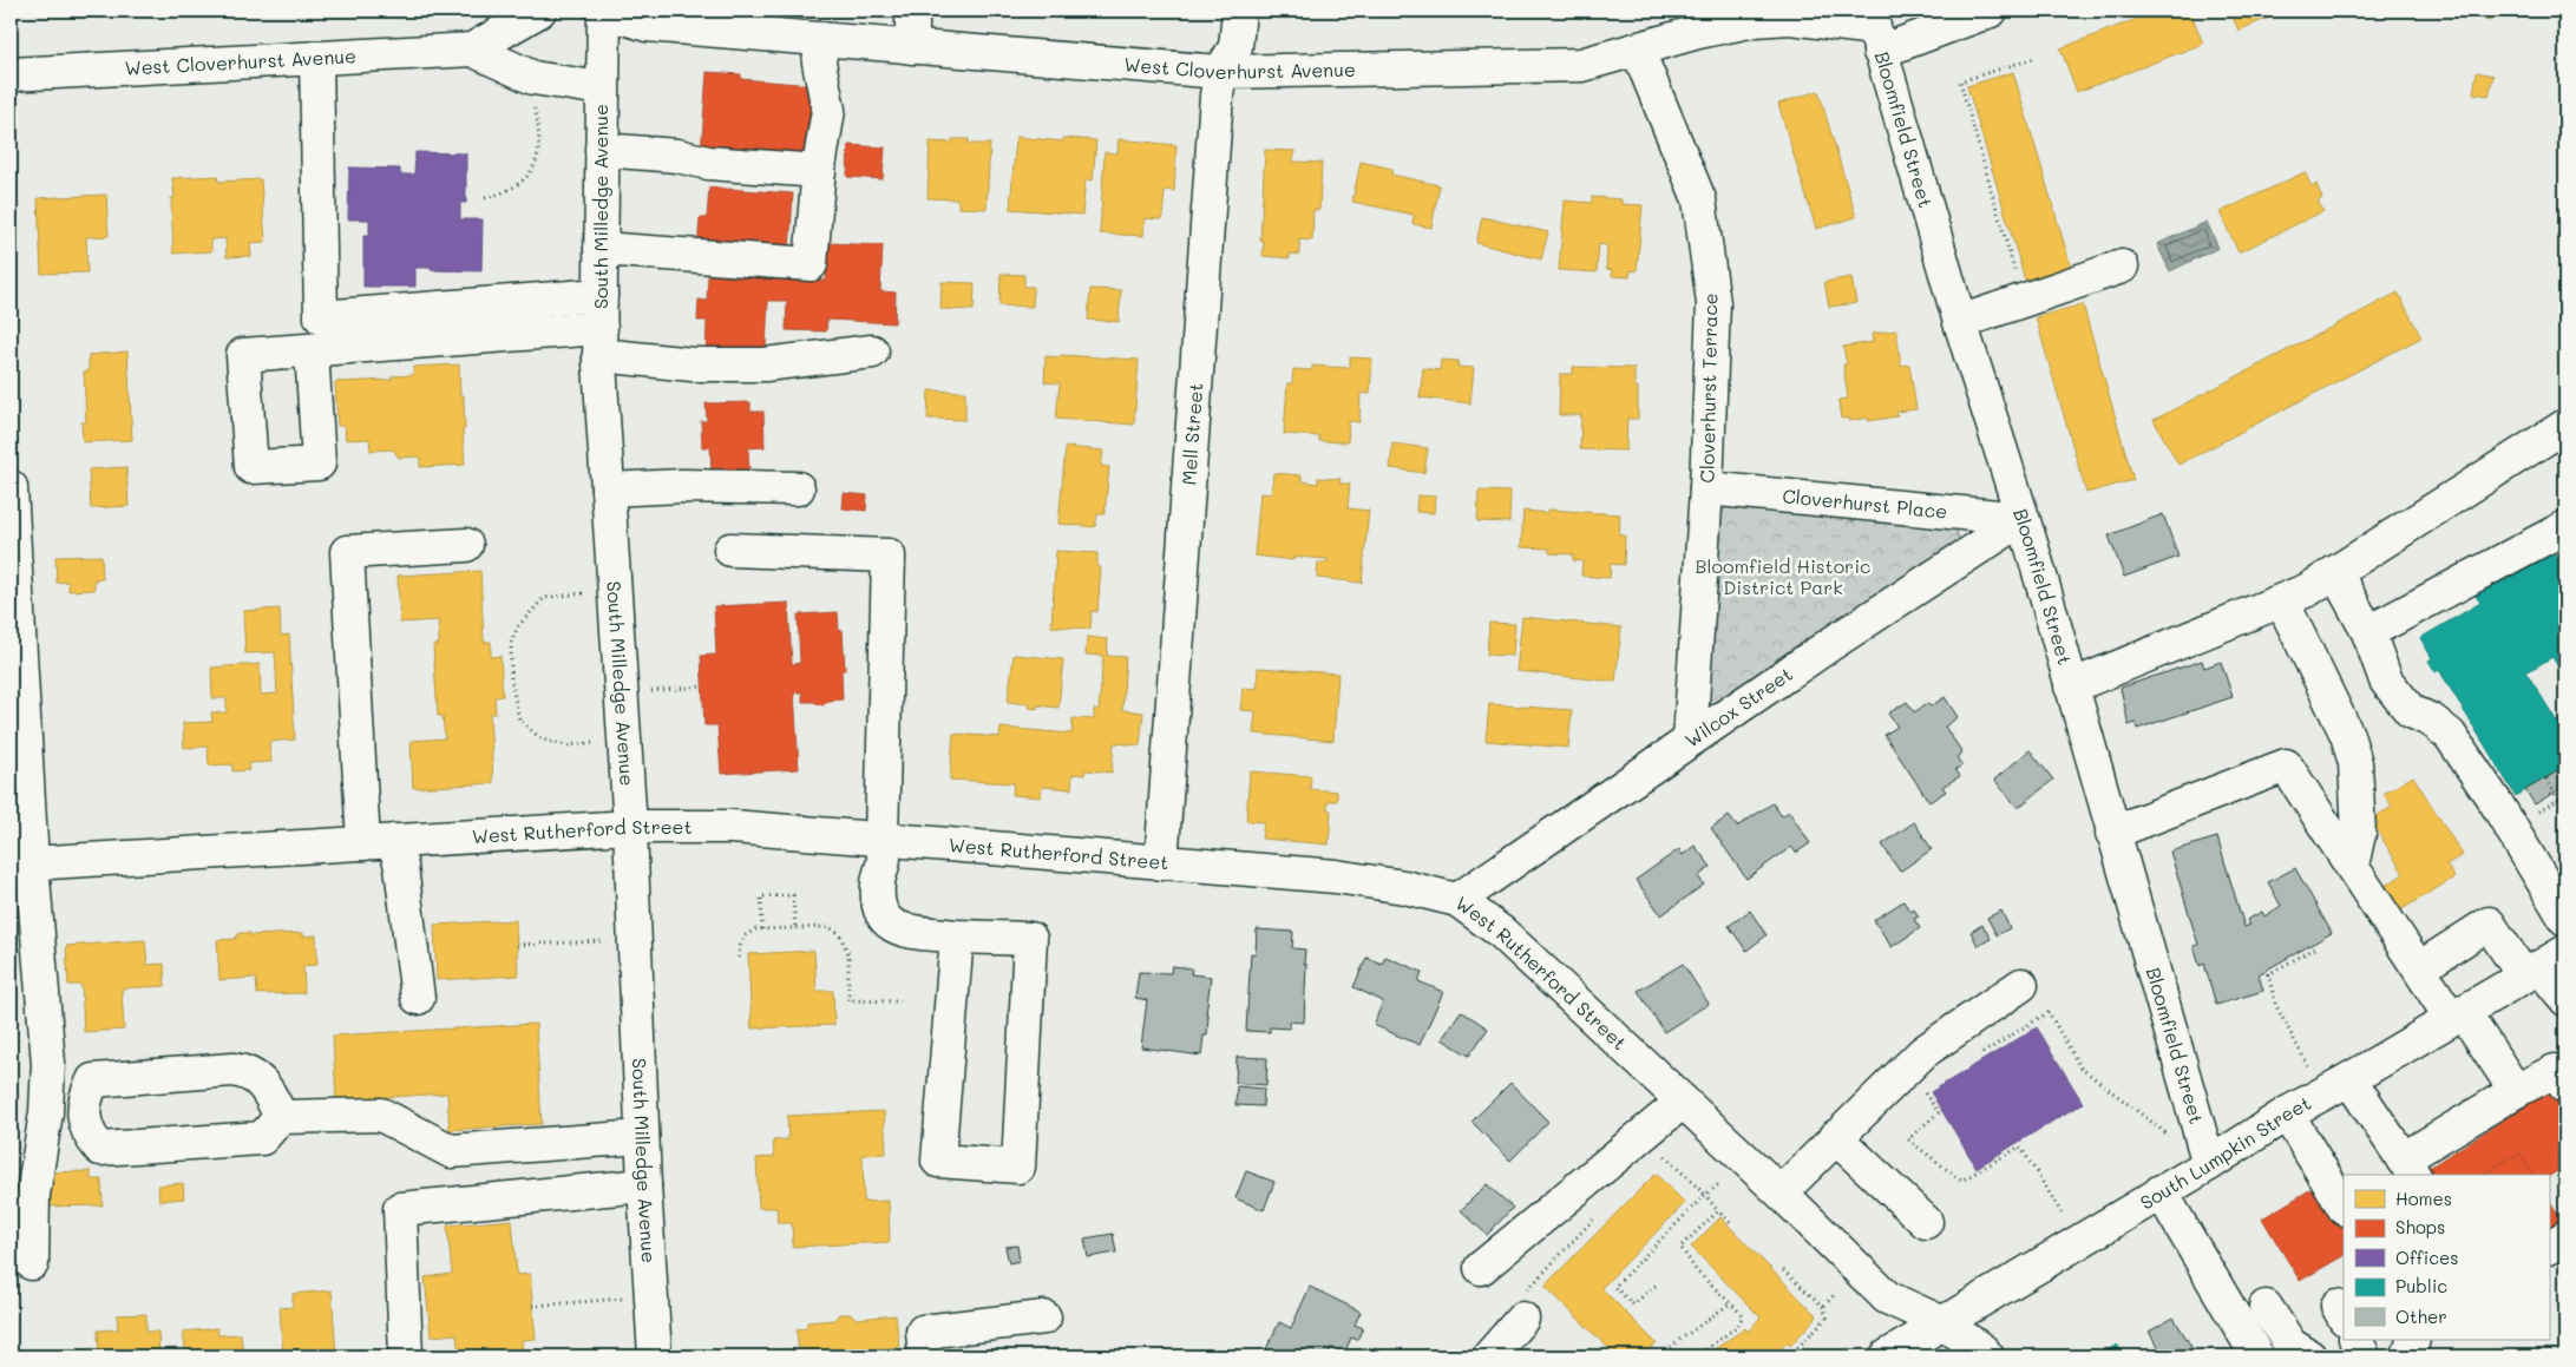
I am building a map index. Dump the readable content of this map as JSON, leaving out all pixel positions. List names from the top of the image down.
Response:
{
  "streets": {
    "street": [
      "West Cloverhurst Avenue",
      "Bloomfield Street",
      "South Milledge Avenue",
      "Cloverhurst Terrace",
      "Mell Street",
      "Cloverhurst Place",
      "Wilcox Street",
      "West Rutherford Street",
      "South Lumpkin Street"
    ]
  },
  "crossings": [
    ["West Cloverhurst Avenue", "Bloomfield Street"],
    ["West Cloverhurst Avenue", "South Milledge Avenue"],
    ["West Cloverhurst Avenue", "Cloverhurst Terrace"],
    ["West Cloverhurst Avenue", "Mell Street"],
    ["Bloomfield Street", "Cloverhurst Place"],
    ["Bloomfield Street", "Wilcox Street"],
    ["Bloomfield Street", "South Lumpkin Street"],
    ["South Milledge Avenue", "West Rutherford Street"],
    ["Cloverhurst Terrace", "Cloverhurst Place"],
    ["Cloverhurst Terrace", "Wilcox Street"],
    ["Mell Street", "West Rutherford Street"],
    ["Cloverhurst Place", "Wilcox Street"],
    ["Wilcox Street", "West Rutherford Street"],
    ["West Rutherford Street", "South Lumpkin Street"]
  ],
  "parks": ["Bloomfield Historic District Park"],
  "legend": [
    "Homes",
    "Shops",
    "Offices",
    "Public",
    "Other"
  ]
}
